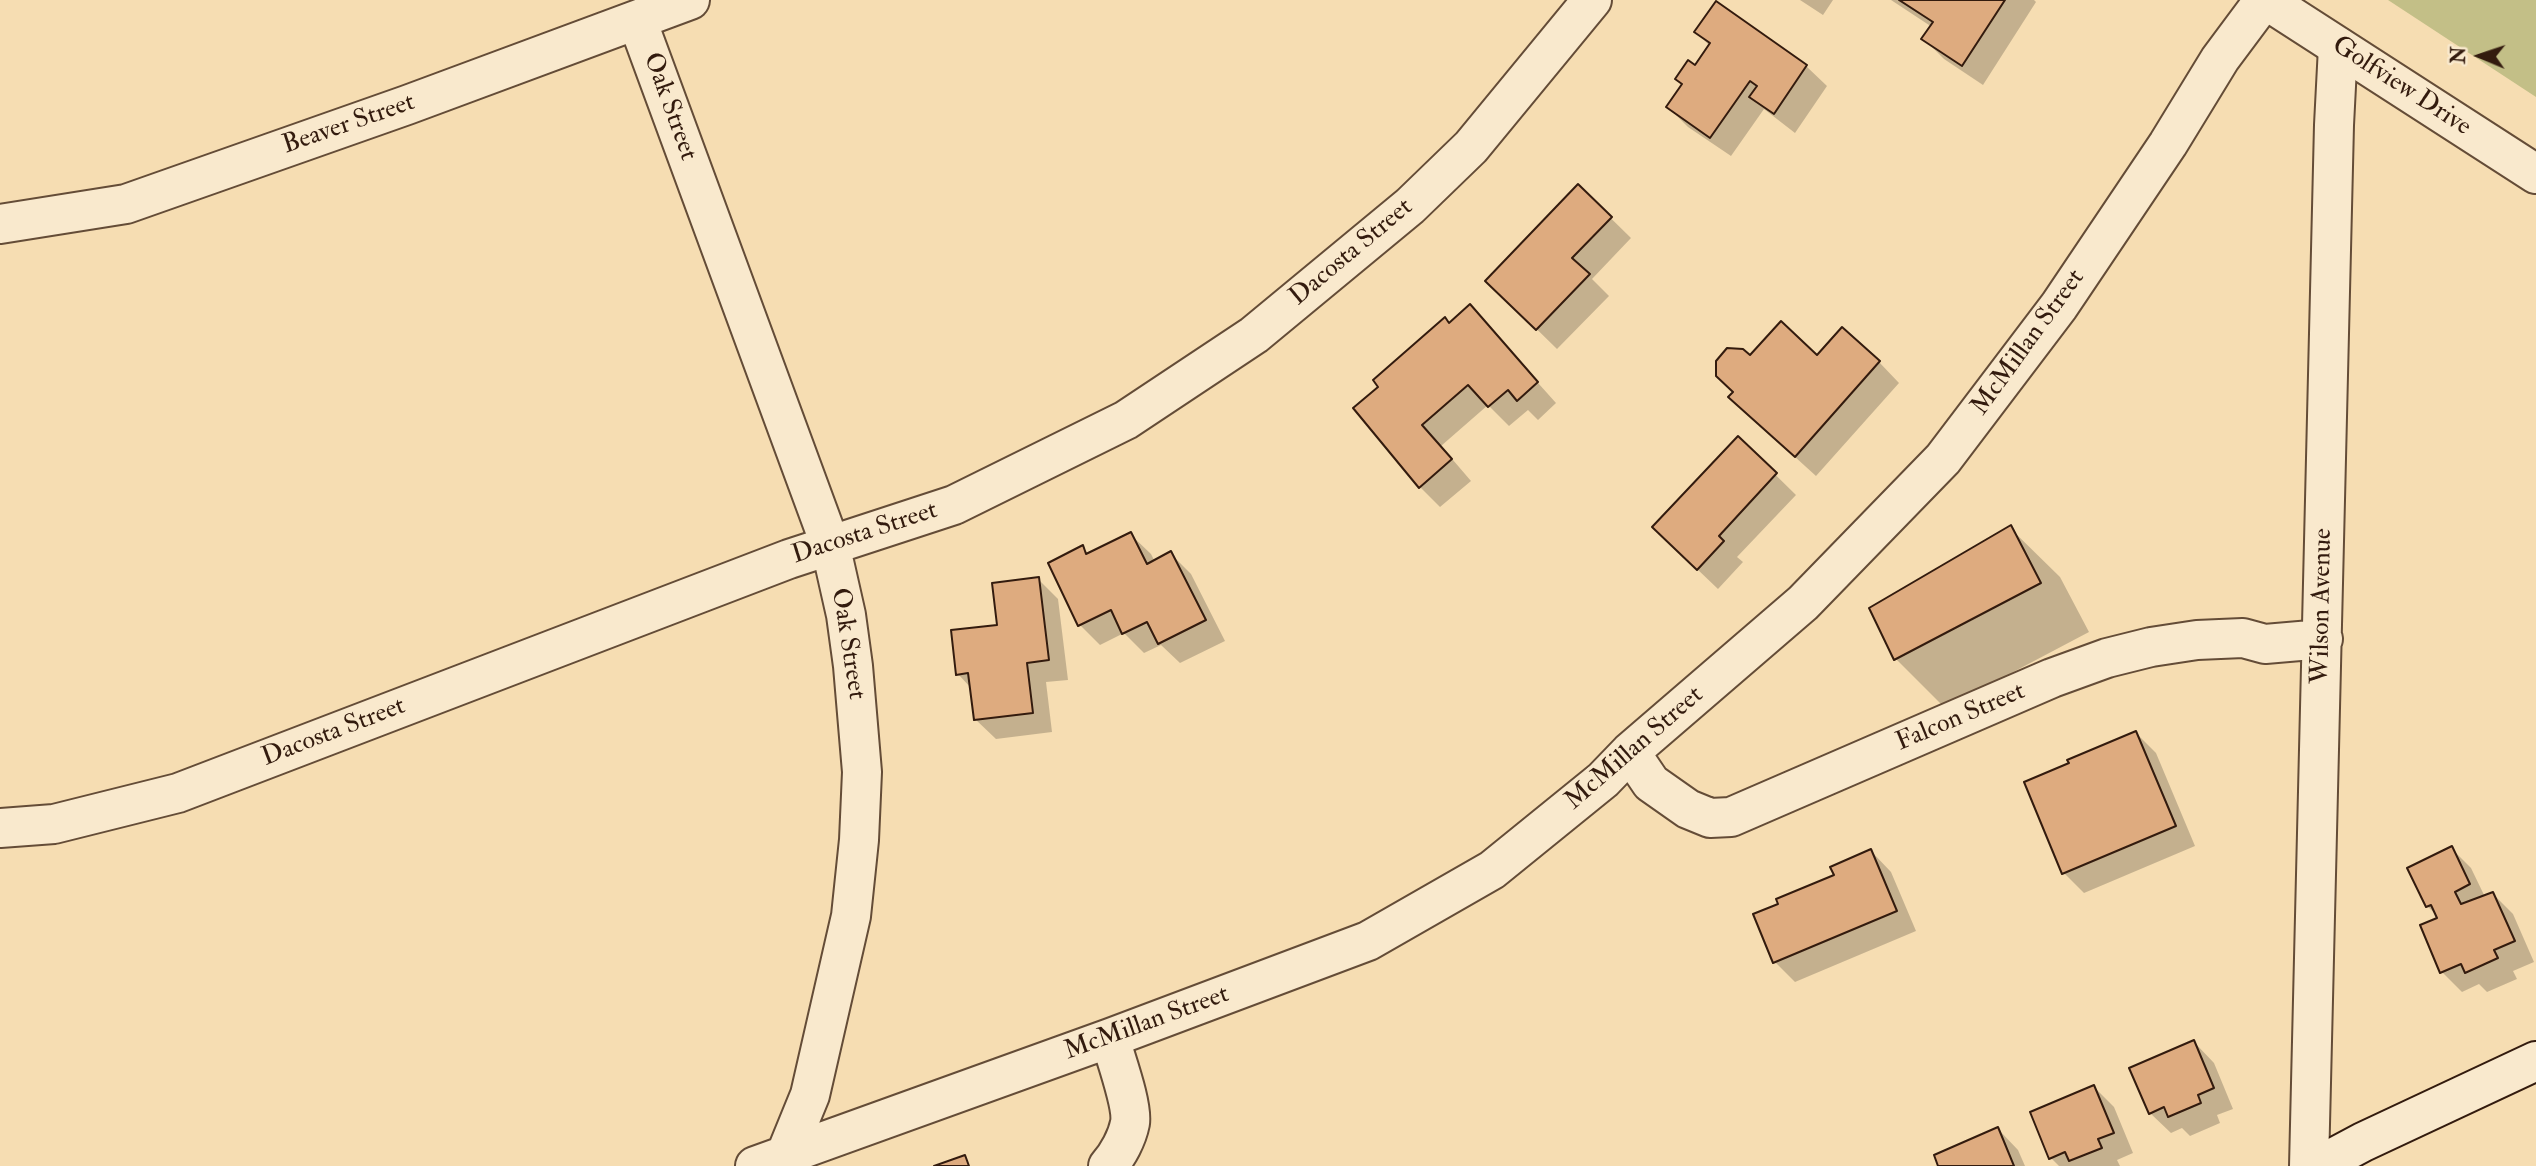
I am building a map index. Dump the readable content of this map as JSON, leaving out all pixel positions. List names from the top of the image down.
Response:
{
  "streets": {
    "street": [
      "Golfview Drive",
      "Oak Street",
      "Beaver Street",
      "Dacosta Street",
      "McMillan Street",
      "Wilson Avenue",
      "Falcon Street"
    ]
  },
  "crossings": [
    ["Golfview Drive", "McMillan Street"],
    ["Golfview Drive", "Wilson Avenue"],
    ["Oak Street", "Beaver Street"],
    ["Oak Street", "Dacosta Street"],
    ["Oak Street", "McMillan Street"],
    ["McMillan Street", "Falcon Street"],
    ["Wilson Avenue", "Falcon Street"]
  ],
  "north": "left"
}
